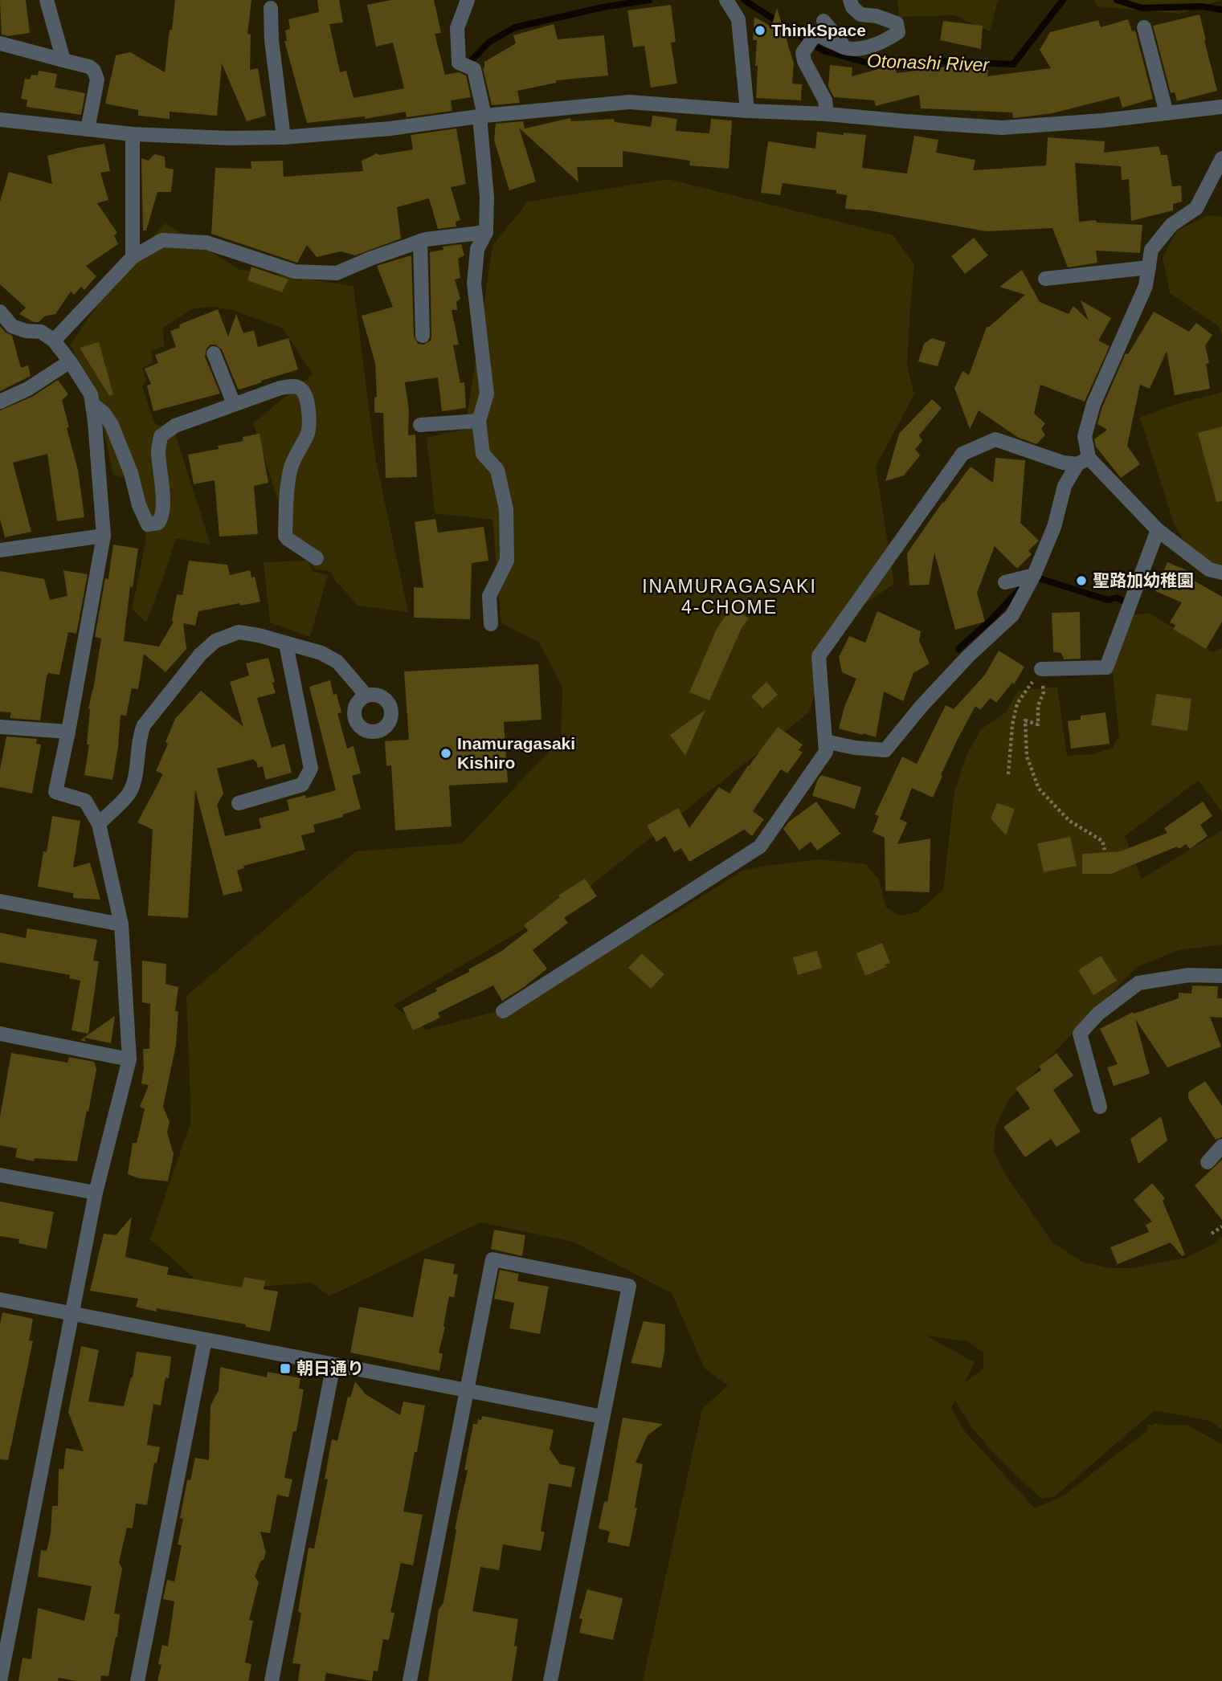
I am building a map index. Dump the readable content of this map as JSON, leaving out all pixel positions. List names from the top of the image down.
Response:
{
  "districts": ["INAMURAGASAKI 4-CHOME"],
  "water": ["Otonashi River"],
  "places": {
    "other": ["ThinkSpace", "聖路加幼稚園", "Inamuragasaki Kishiro"],
    "transit": ["朝日通り"]
  }
}
